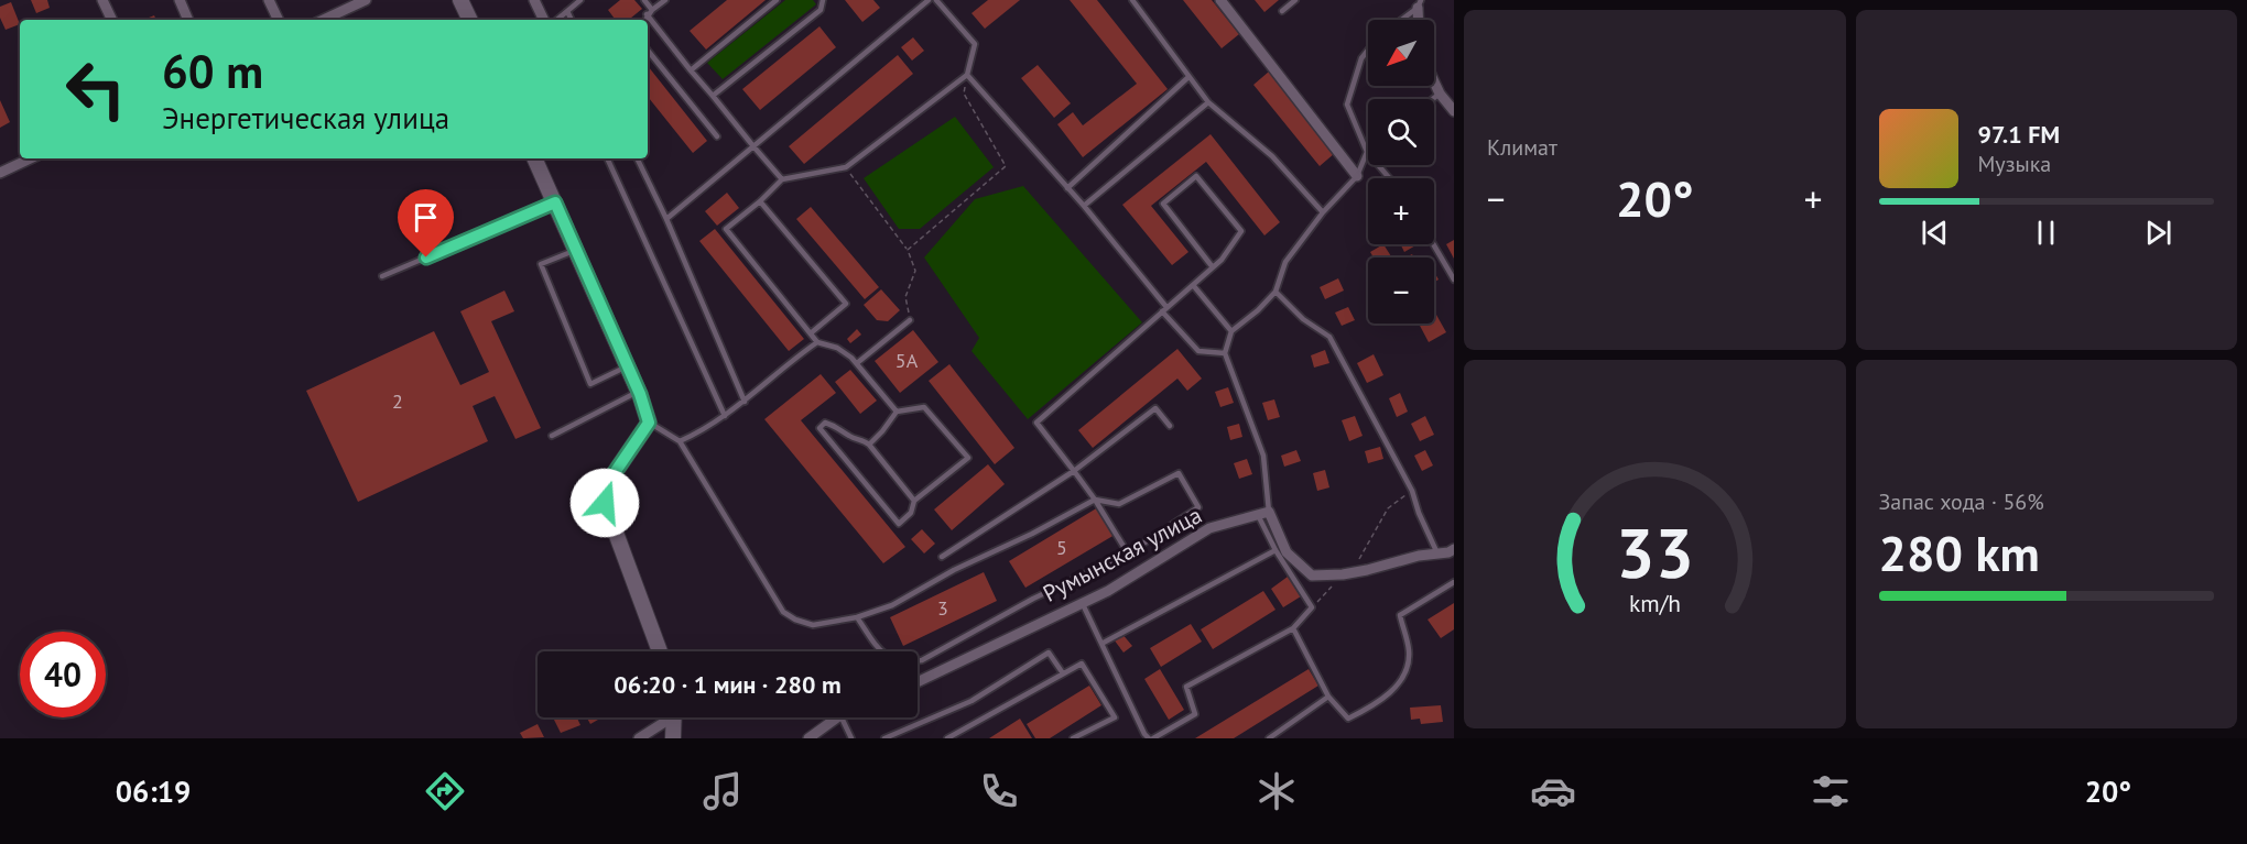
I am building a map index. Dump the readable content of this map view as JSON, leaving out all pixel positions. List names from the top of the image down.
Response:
{
  "streets": {
    "street": ["Румынская улица"]
  },
  "house_numbers": [
    "5А",
    "2",
    "5",
    "3"
  ],
  "north": "bottom left",
  "page": {
    "tile": [
      "Климат",
      ["Запас хода · 56%", "280 km"]
    ],
    "map_buttons": ["+", "−"],
    "turn": ["60 m", "Энергетическая улица"],
    "song": ["97.1 FM", "Музыка"],
    "heat": ["−", "20°", "+"],
    "limit": "40",
    "trip": "06:20 · 1 мин · 280 m",
    "tabs": ["06:19", "20°"],
    "gauge": ["33", "km/h"]
  }
}
